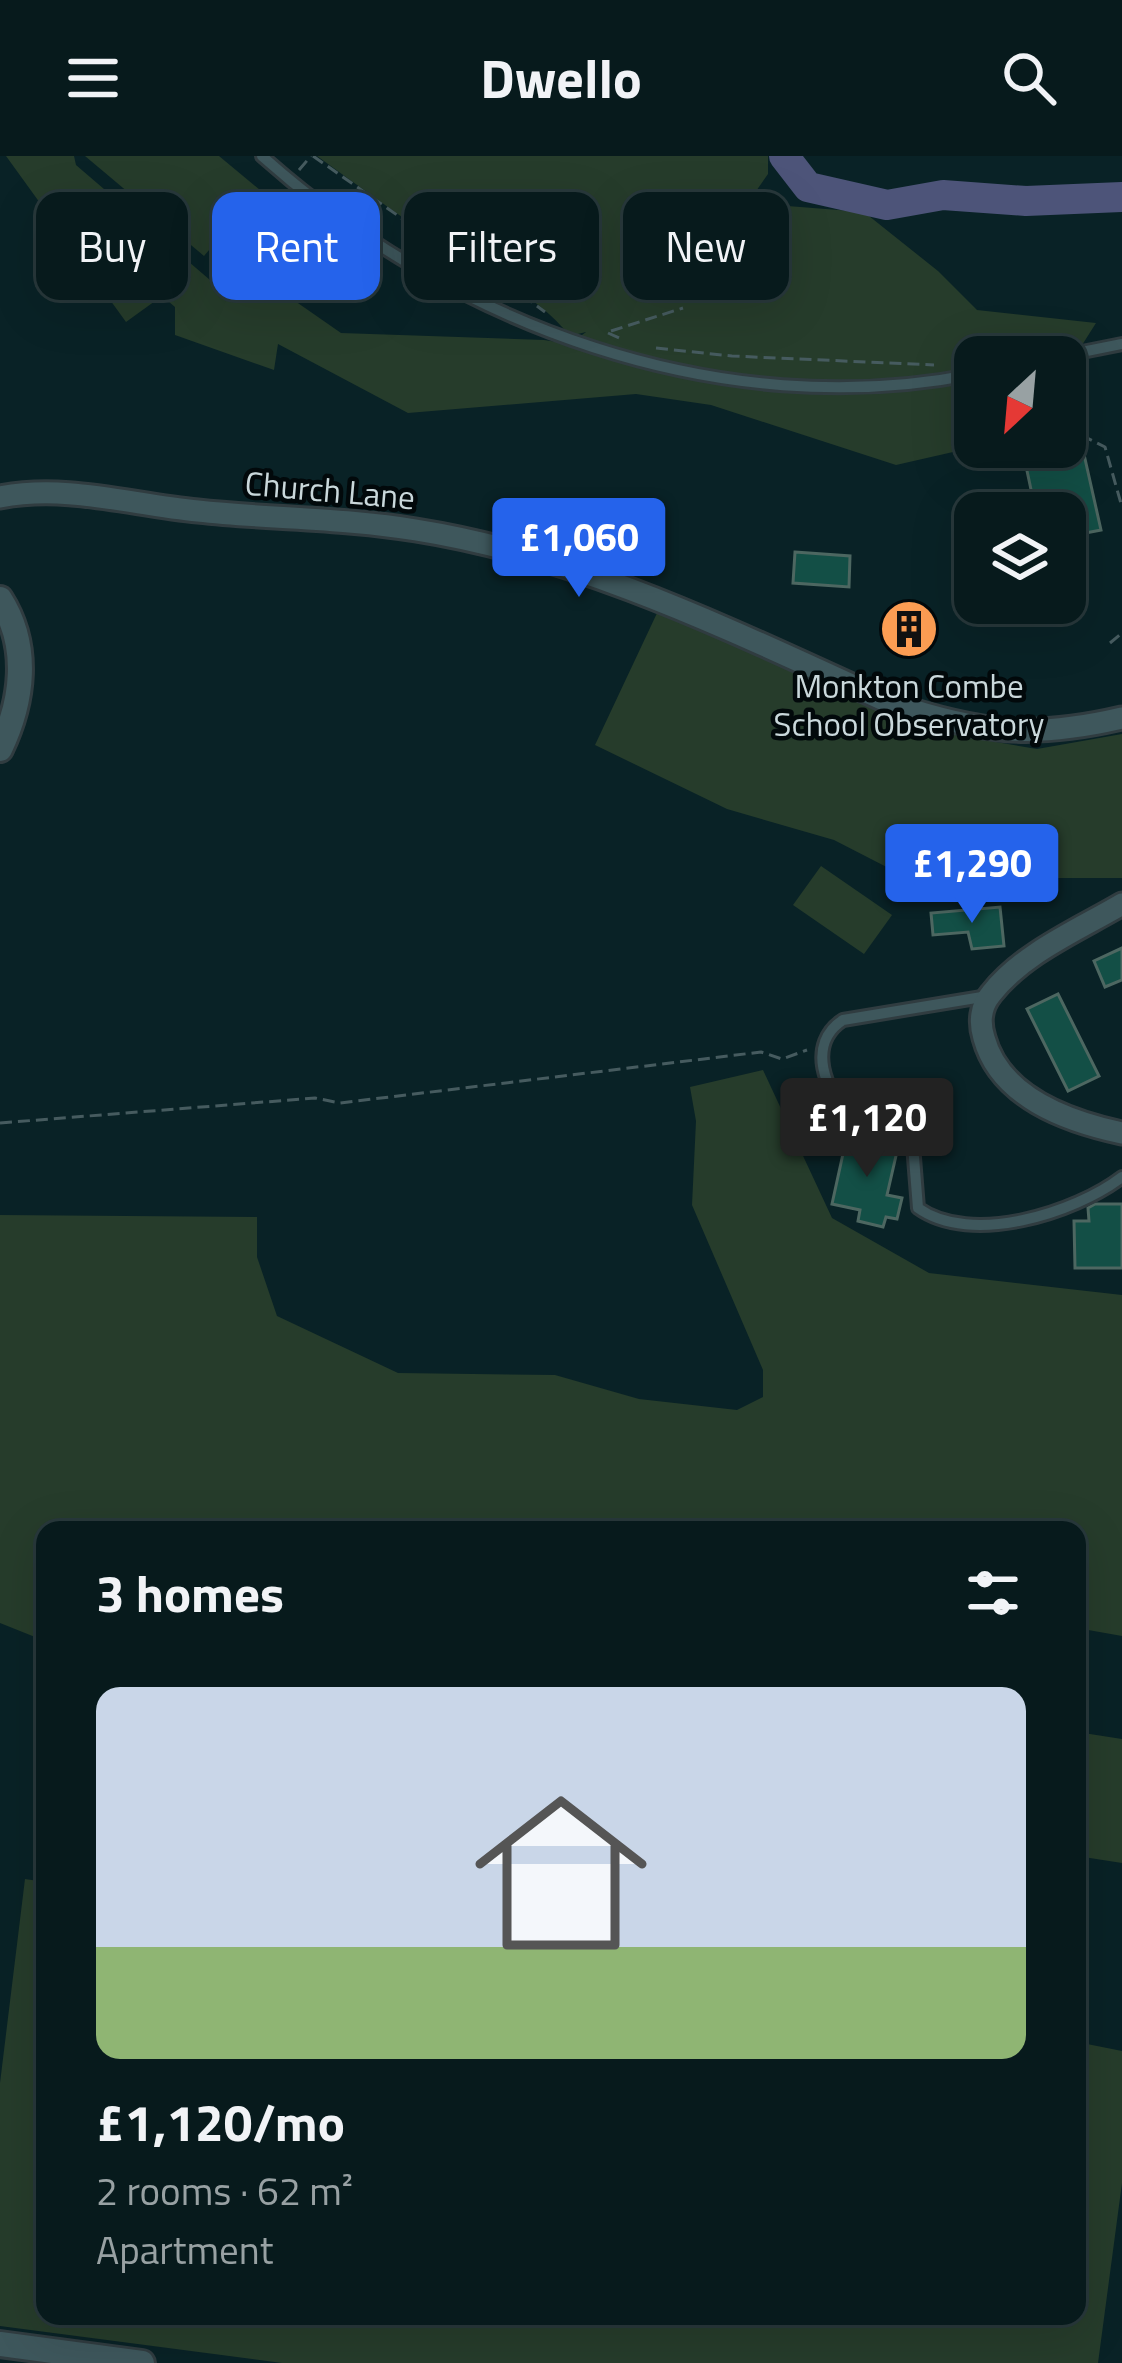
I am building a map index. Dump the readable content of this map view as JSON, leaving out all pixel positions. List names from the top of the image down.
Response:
{
  "streets": {
    "street": ["Church Lane"]
  },
  "places": {
    "building": ["Monkton Combe School Observatory"]
  },
  "north": "bottom left",
  "page": {
    "header": "Dwello",
    "chip": [
      "Buy",
      "Rent",
      "Filters",
      "New"
    ],
    "price": ["£1,060", "£1,290", "£1,120"],
    "heading": "3 homes",
    "list": [
      {
        "name": "£1,120/mo",
        "note": "2 rooms · 62 m² · Apartment"
      }
    ]
  }
}
